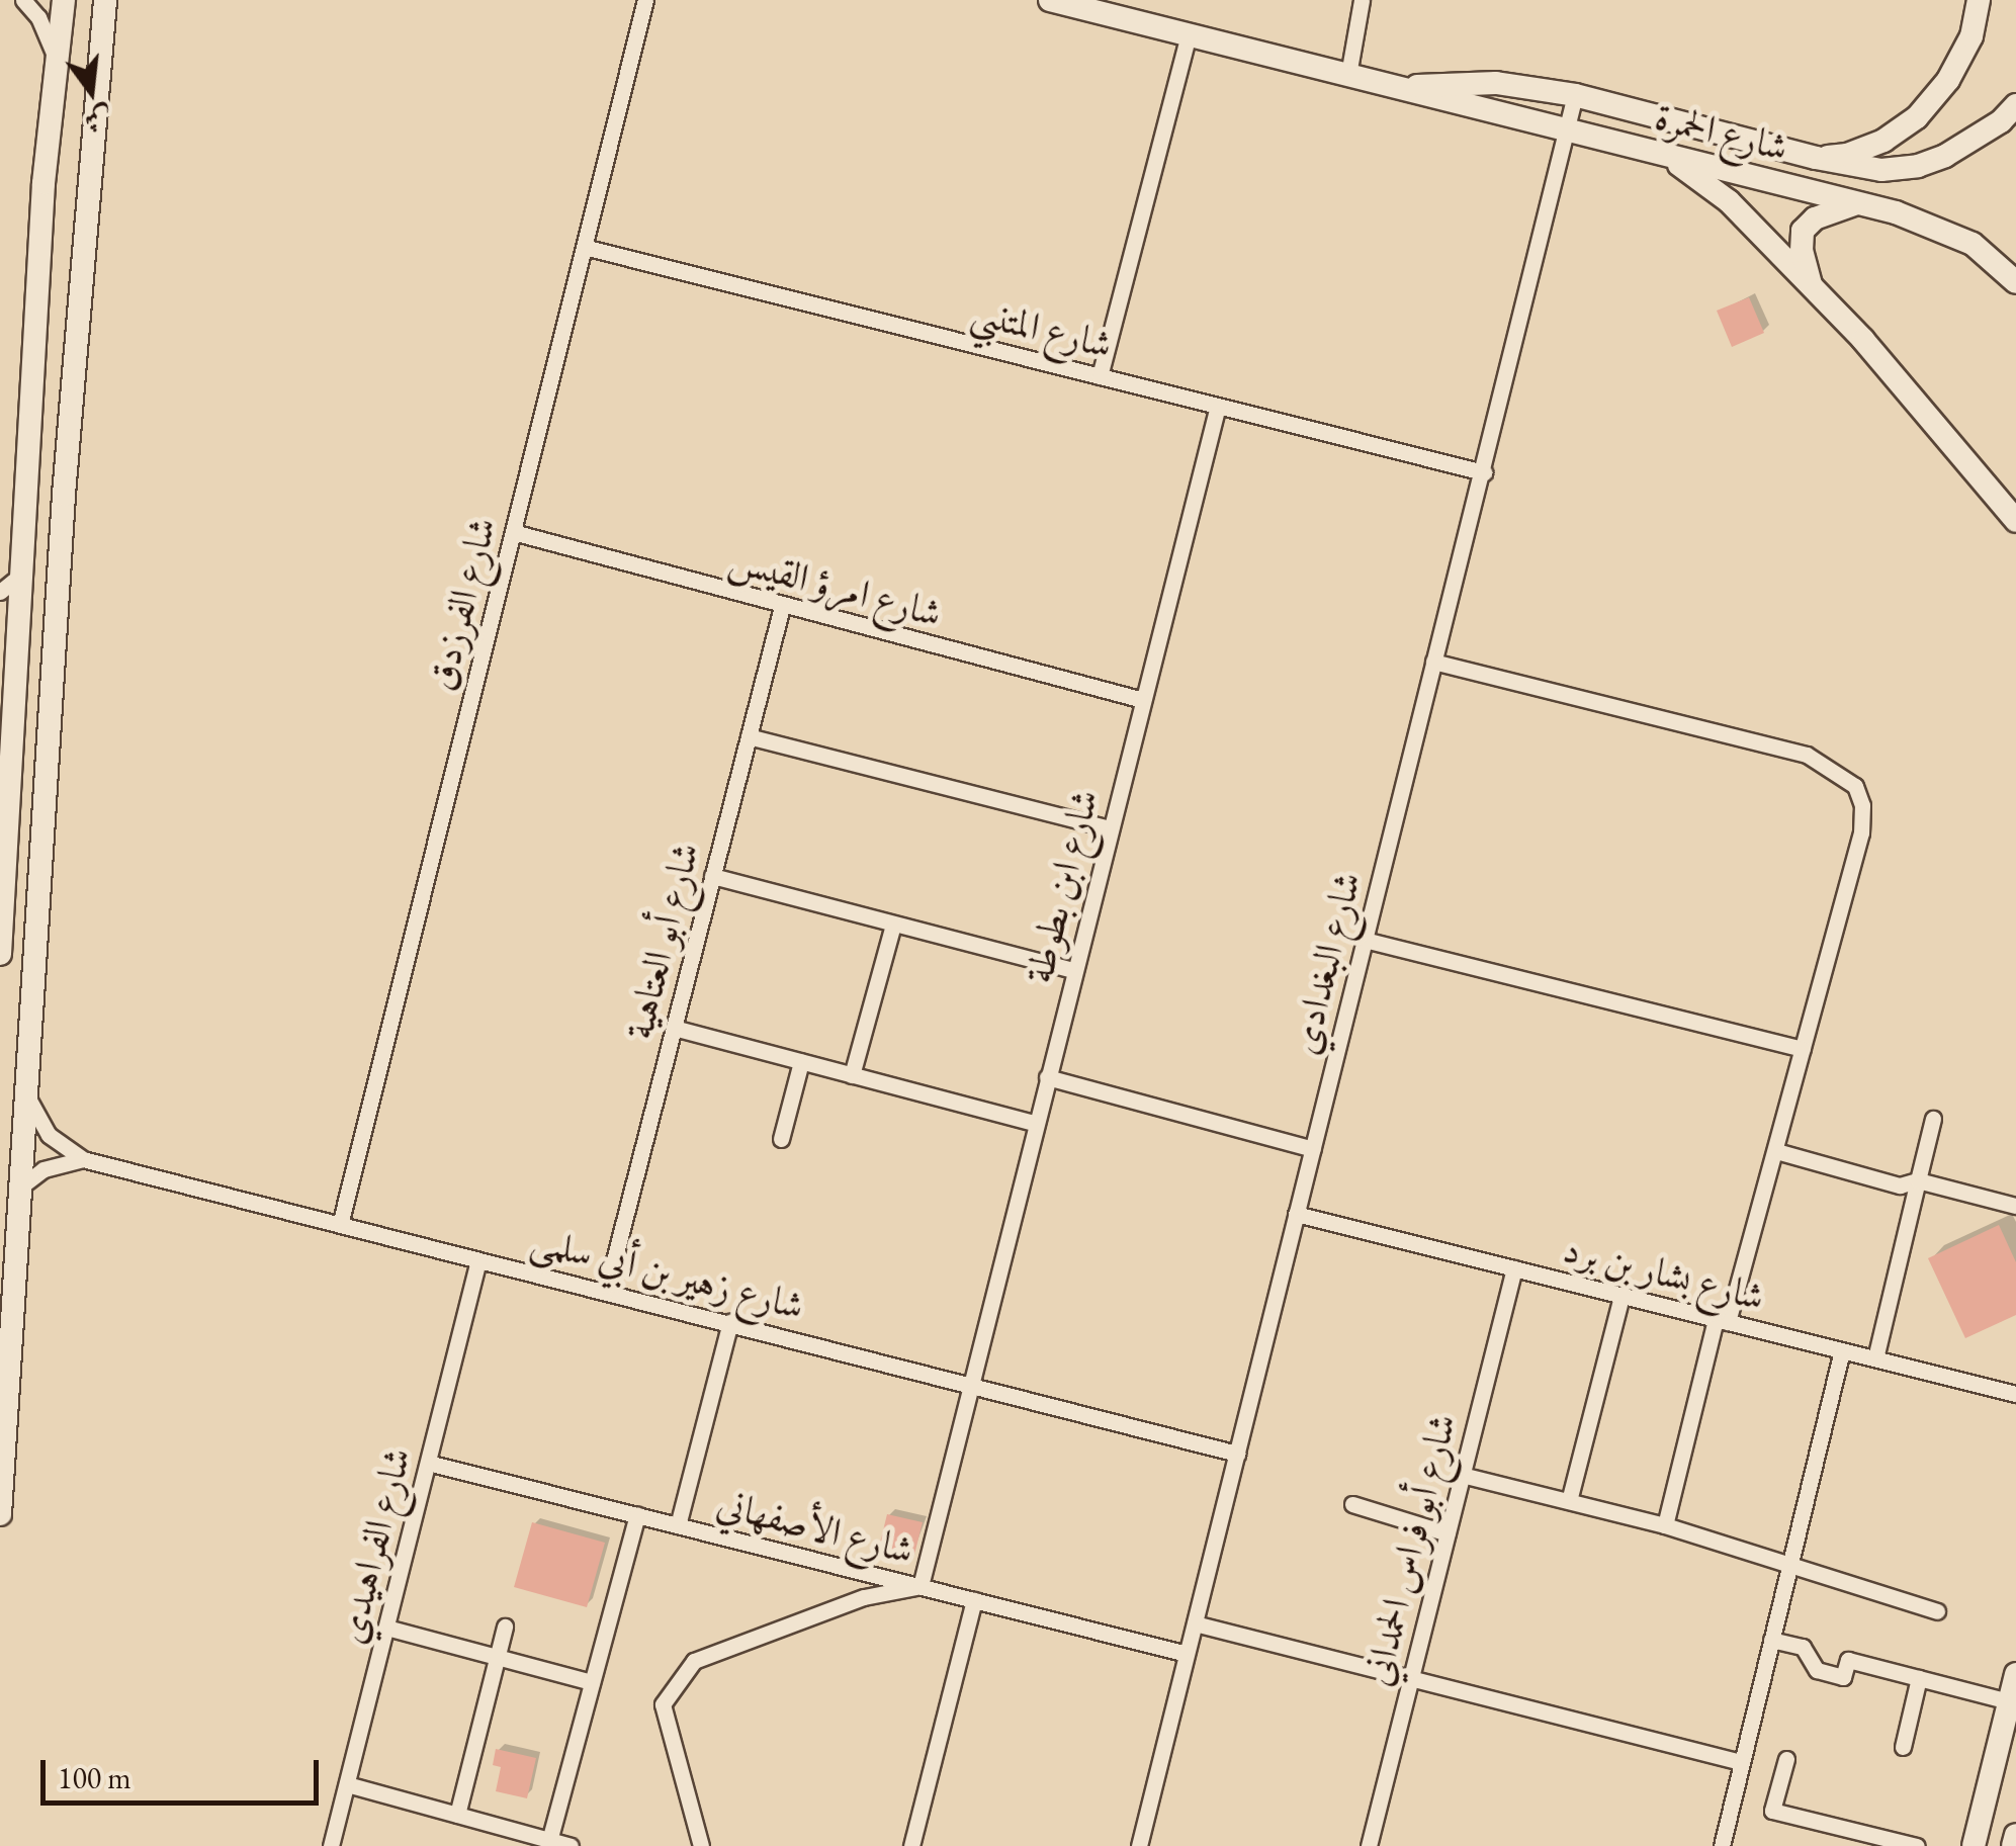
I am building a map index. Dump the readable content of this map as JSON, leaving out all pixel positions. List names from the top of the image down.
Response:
{
  "streets": {
    "street": [
      "شارع الحمرة",
      "شارع المتنبي",
      "شارع امرؤ القيس",
      "شارع الفرزدق",
      "شارع ابن بطوطة",
      "شارع أبو العتاهية",
      "شارع البغدادي",
      "شارع زهير بن أبي سلمى",
      "شارع بشار بن برد",
      "شارع الأصفهاني",
      "شارع الفراهيدي",
      "شارع أبو فراس الحمداني"
    ]
  },
  "crossings": [
    ["شارع الحمرة", "شارع البغدادي"],
    ["شارع المتنبي", "شارع الفرزدق"],
    ["شارع المتنبي", "شارع ابن بطوطة"],
    ["شارع المتنبي", "شارع البغدادي"],
    ["شارع امرؤ القيس", "شارع الفرزدق"],
    ["شارع امرؤ القيس", "شارع ابن بطوطة"],
    ["شارع امرؤ القيس", "شارع أبو العتاهية"],
    ["شارع الفرزدق", "شارع زهير بن أبي سلمى"],
    ["شارع ابن بطوطة", "شارع زهير بن أبي سلمى"],
    ["شارع ابن بطوطة", "شارع الأصفهاني"],
    ["شارع أبو العتاهية", "شارع زهير بن أبي سلمى"],
    ["شارع البغدادي", "شارع زهير بن أبي سلمى"],
    ["شارع البغدادي", "شارع بشار بن برد"],
    ["شارع البغدادي", "شارع الأصفهاني"],
    ["شارع زهير بن أبي سلمى", "شارع الفراهيدي"],
    ["شارع بشار بن برد", "شارع أبو فراس الحمداني"],
    ["شارع الأصفهاني", "شارع الفراهيدي"]
  ],
  "scale_bar": "100 m",
  "north": "bottom"
}
